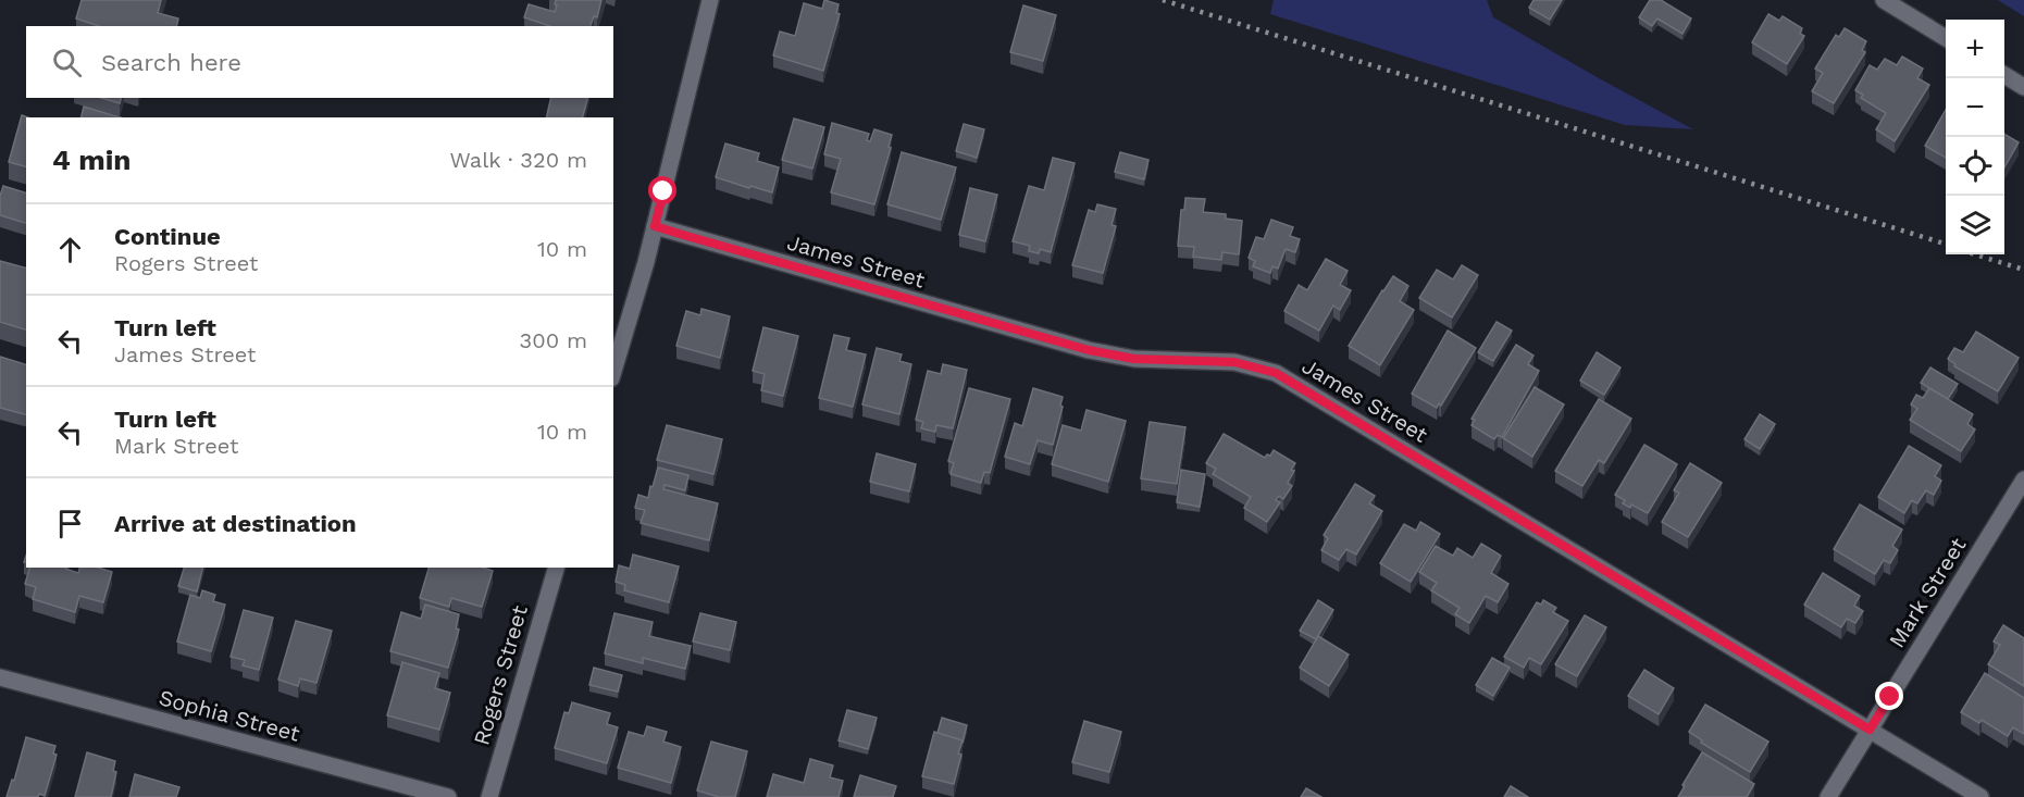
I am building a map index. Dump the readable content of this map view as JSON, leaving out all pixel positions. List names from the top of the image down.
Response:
{
  "streets": {
    "street": [
      "James Street",
      "Mark Street",
      "Rogers Street",
      "Sophia Street"
    ]
  },
  "crossings": [
    ["James Street", "Mark Street"]
  ],
  "page": {
    "map_buttons": ["+", "−"],
    "search": "Search here",
    "heading": ["4 min", "Walk · 320 m"],
    "list": [
      ["Continue", "Rogers Street", "10 m"],
      ["Turn left", "James Street", "300 m"],
      ["Turn left", "Mark Street", "10 m"],
      "Arrive at destination"
    ]
  }
}
